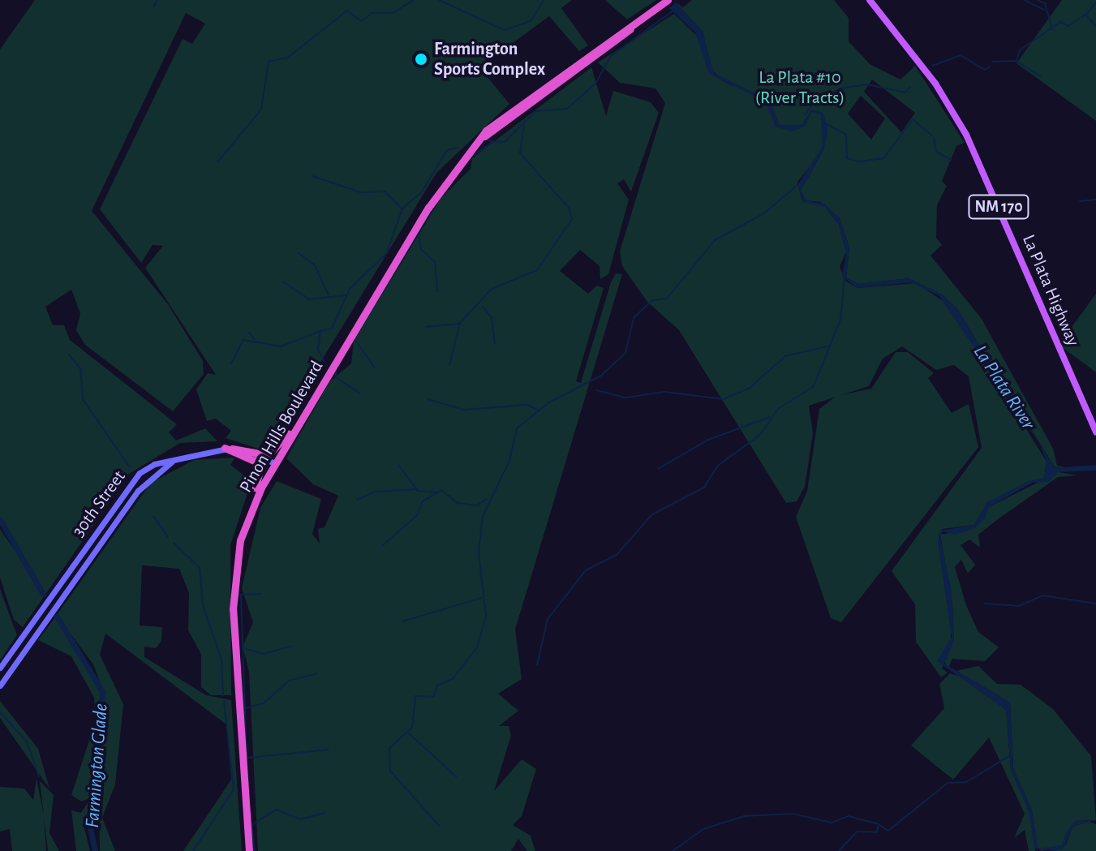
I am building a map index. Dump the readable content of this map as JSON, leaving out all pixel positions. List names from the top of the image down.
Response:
{
  "streets": {
    "highway": ["Pinon Hills Boulevard"],
    "main road": ["NM 170", "La Plata Highway", "30th Street"]
  },
  "water": ["La Plata River", "Farmington Glade"],
  "parks": ["La Plata #10 (River Tracts)"],
  "places": ["Farmington Sports Complex"]
}
